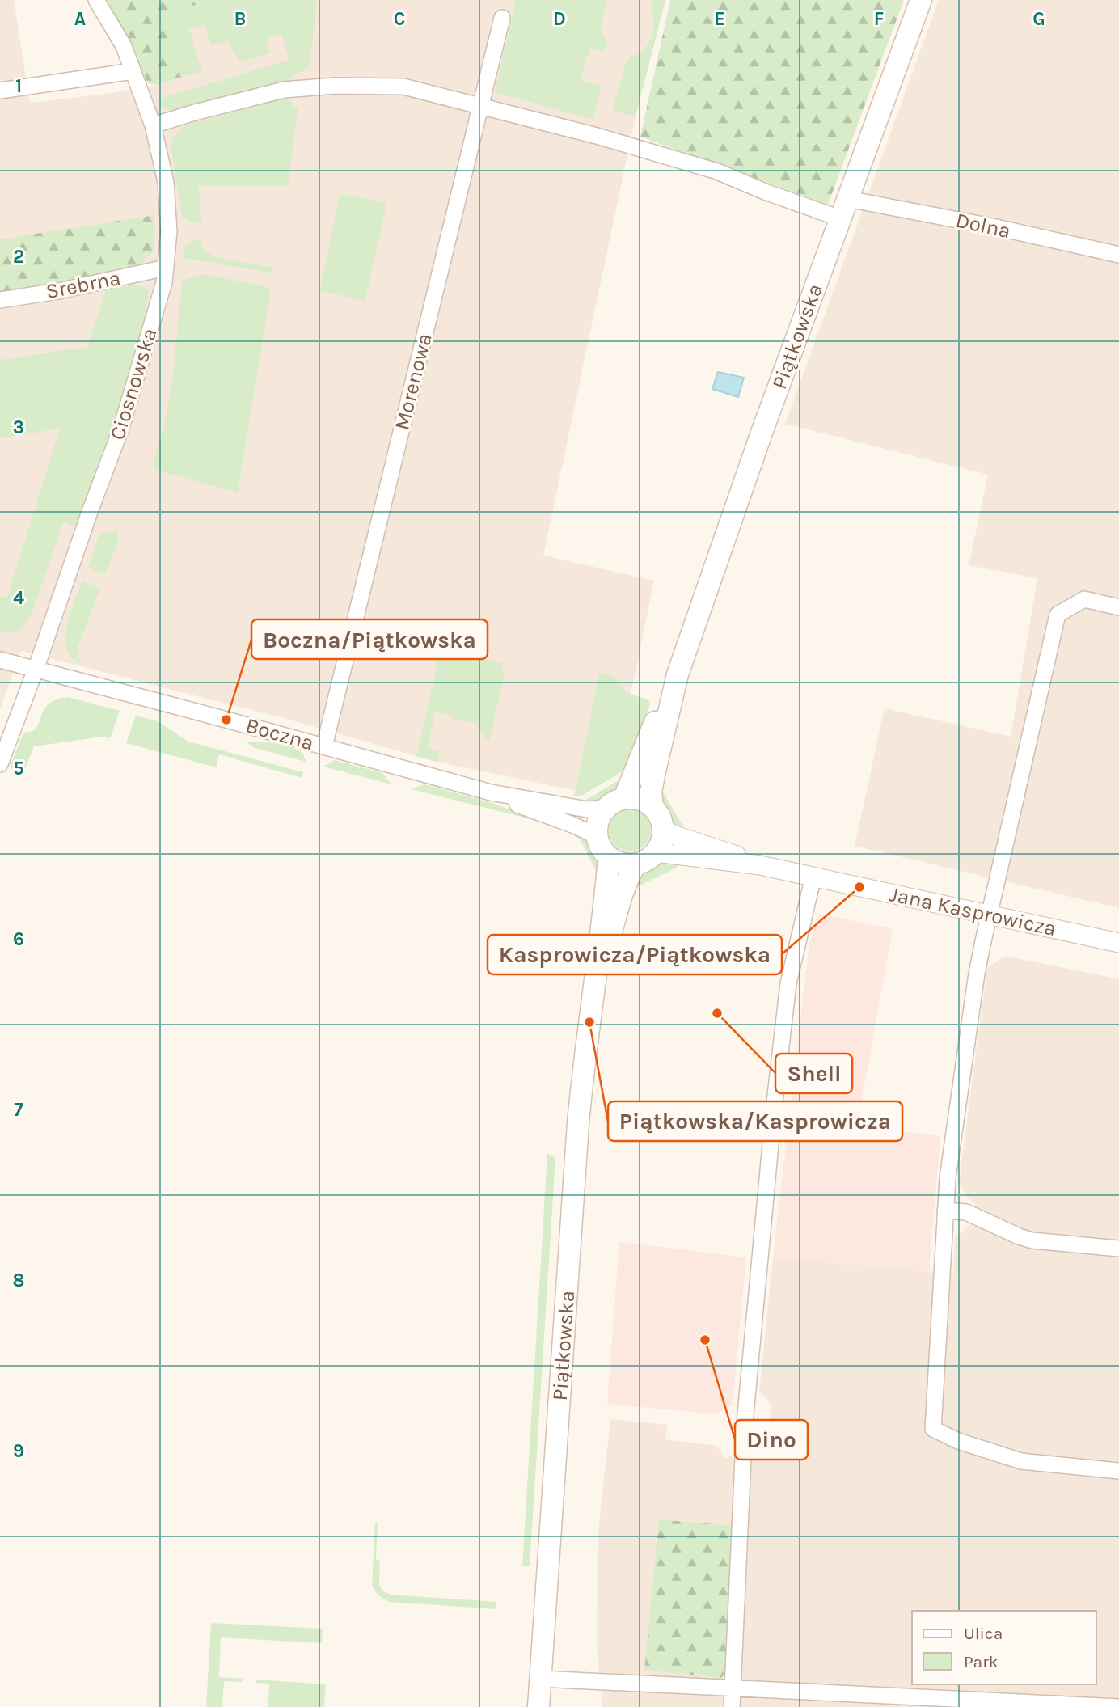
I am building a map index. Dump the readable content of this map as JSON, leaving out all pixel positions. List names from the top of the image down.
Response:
{
  "streets": {
    "main road": ["Piątkowska"],
    "street": [
      "Dolna",
      "Srebrna",
      "Morenowa",
      "Ciosnowska",
      "Boczna",
      "Jana Kasprowicza"
    ]
  },
  "crossings": [
    ["Dolna", "Piątkowska"],
    ["Srebrna", "Ciosnowska"],
    ["Piątkowska", "Boczna"],
    ["Piątkowska", "Jana Kasprowicza"],
    ["Morenowa", "Boczna"],
    ["Ciosnowska", "Boczna"],
    ["Boczna", "Jana Kasprowicza"]
  ],
  "places": [
    "Boczna/Piątkowska",
    "Kasprowicza/Piątkowska",
    "Shell",
    "Piątkowska/Kasprowicza",
    "Dino"
  ],
  "legend": ["Ulica", "Park"],
  "grid": {
    "columns": [
      "A",
      "B",
      "C",
      "D",
      "E",
      "F",
      "G"
    ],
    "rows": [
      "1",
      "2",
      "3",
      "4",
      "5",
      "6",
      "7",
      "8",
      "9"
    ]
  }
}
